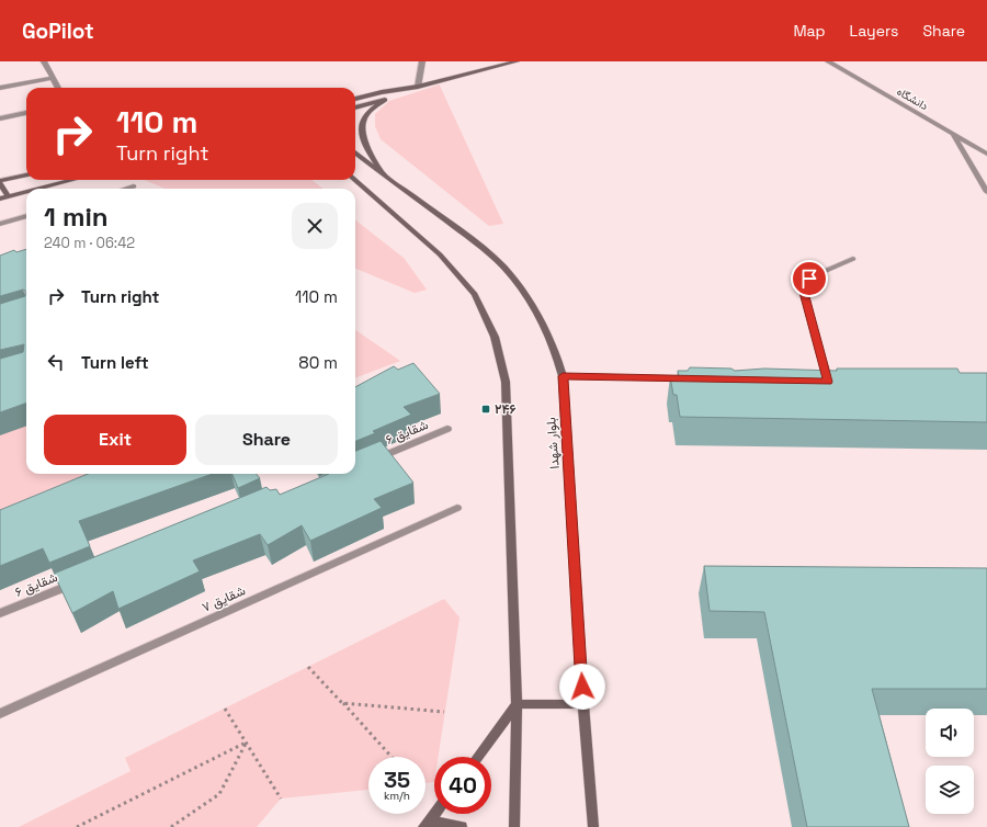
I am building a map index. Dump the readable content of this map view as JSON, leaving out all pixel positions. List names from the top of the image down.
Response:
{
  "streets": {
    "street": [
      "دانشگاه",
      "شقایق ۶",
      "بلوار شهدا",
      "شقایق ۷"
    ]
  },
  "places": {
    "transit": ["۲۴۶"]
  },
  "page": {
    "header": "GoPilot",
    "nav": ["Map", "Layers", "Share"],
    "turn": ["110 m", "Turn right"],
    "heading": ["1 min", "240 m · 06:42"],
    "list": [
      {
        "name": "Turn right",
        "value": "110 m"
      },
      {
        "name": "Turn left",
        "value": "80 m"
      }
    ],
    "buttons": ["Exit", "Share"],
    "speed": "35 km/h",
    "limit": "40"
  }
}
